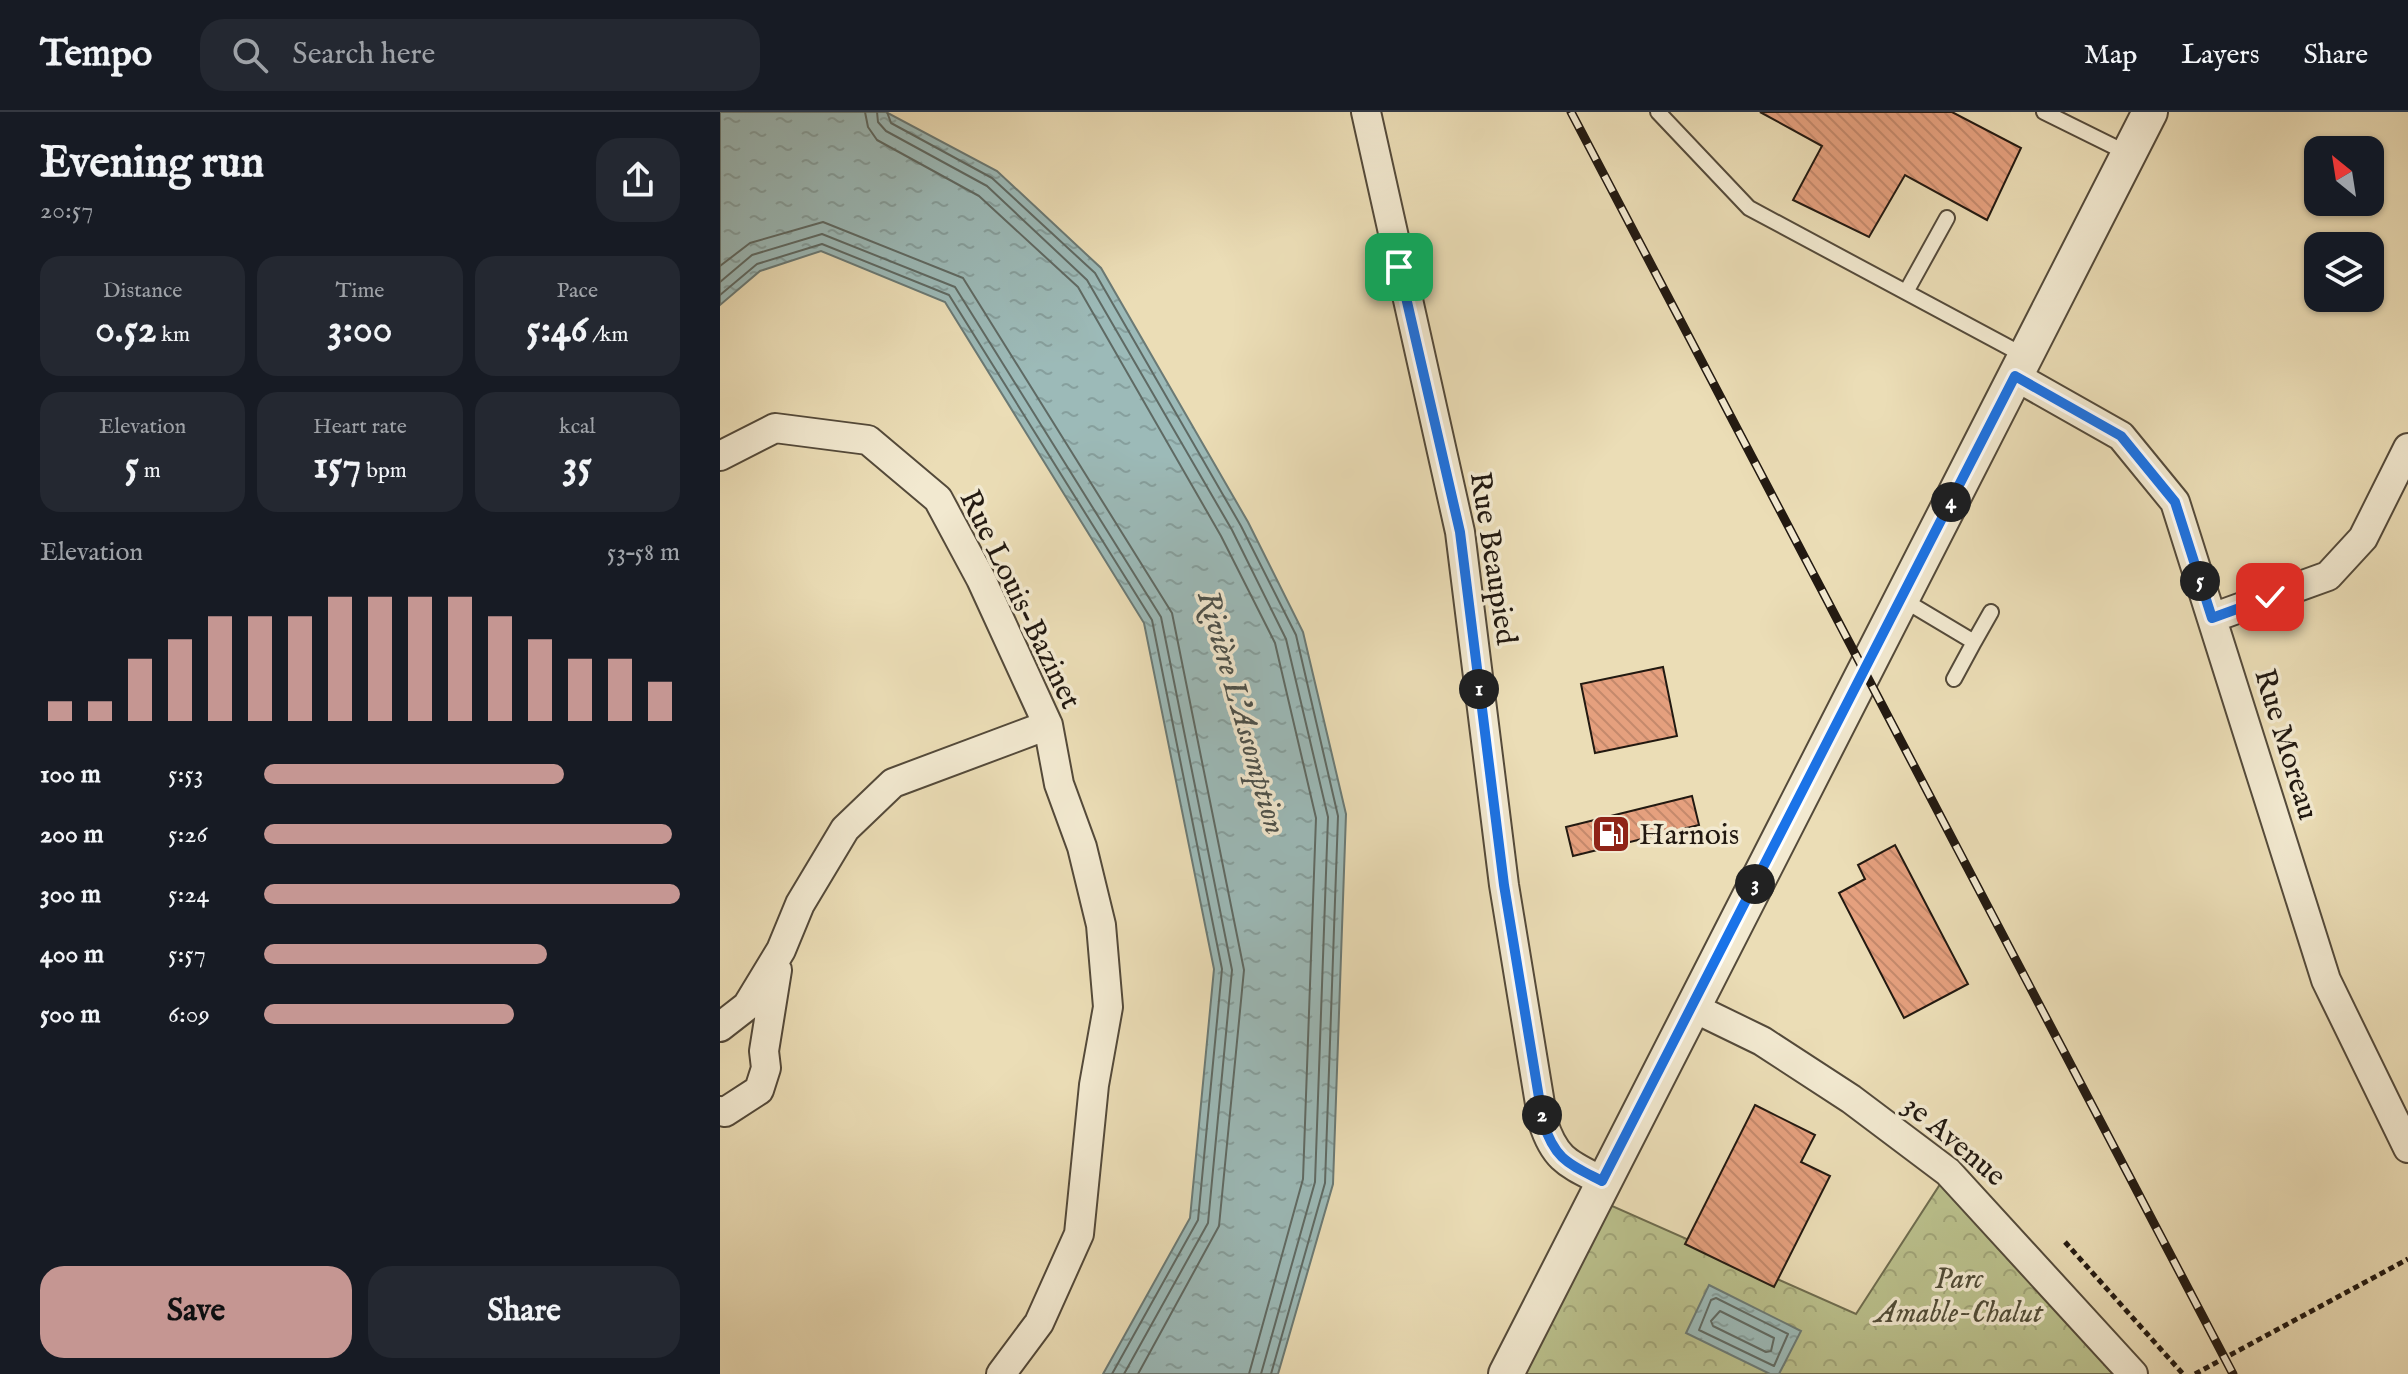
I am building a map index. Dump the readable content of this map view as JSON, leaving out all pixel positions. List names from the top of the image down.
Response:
{
  "streets": {
    "street": [
      "Rue Beaupied",
      "Rue Louis-Bazinet",
      "Rue Moreau",
      "3e Avenue"
    ]
  },
  "water": ["Rivière L'Assomption"],
  "parks": ["Parc Amable-Chalut"],
  "places": {
    "fuel station": ["Harnois"]
  },
  "north": "top left",
  "page": {
    "header": "Tempo",
    "search": "Search here",
    "nav": ["Map", "Layers", "Share"],
    "heading": ["Evening run", "20:57"],
    "stats": [
      ["Distance", "0.52 km"],
      ["Time", "3:00"],
      ["Pace", "5:46 /km"],
      ["Elevation", "5 m"],
      ["Heart rate", "157 bpm"],
      ["kcal", "35"]
    ],
    "pins": [
      "4",
      "5",
      "1",
      "3",
      "2"
    ],
    "chart": ["Elevation", "53–58 m"],
    "list": [
      {
        "name": "100 m",
        "note": "5:53"
      },
      {
        "name": "200 m",
        "note": "5:26"
      },
      {
        "name": "300 m",
        "note": "5:24"
      },
      {
        "name": "400 m",
        "note": "5:57"
      },
      {
        "name": "500 m",
        "note": "6:09"
      }
    ],
    "buttons": ["Save", "Share"]
  }
}
